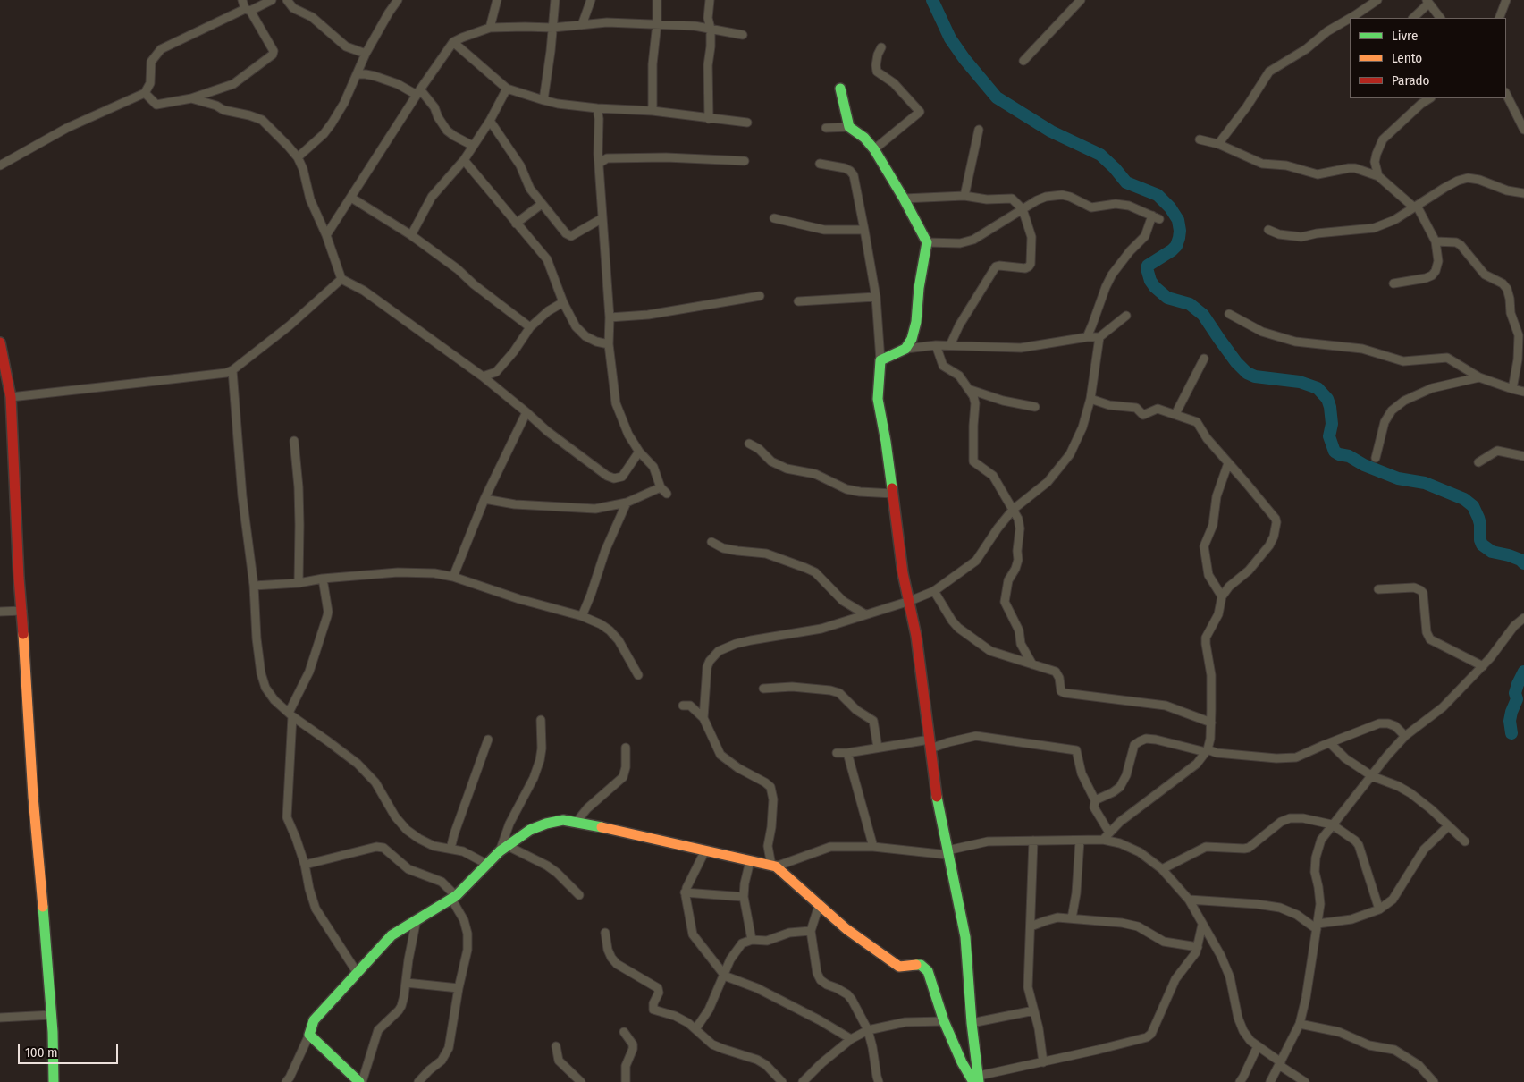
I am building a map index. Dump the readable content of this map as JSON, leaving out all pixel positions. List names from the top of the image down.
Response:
{
  "legend": ["Livre", "Lento", "Parado"],
  "scale_bar": "100 m"
}
